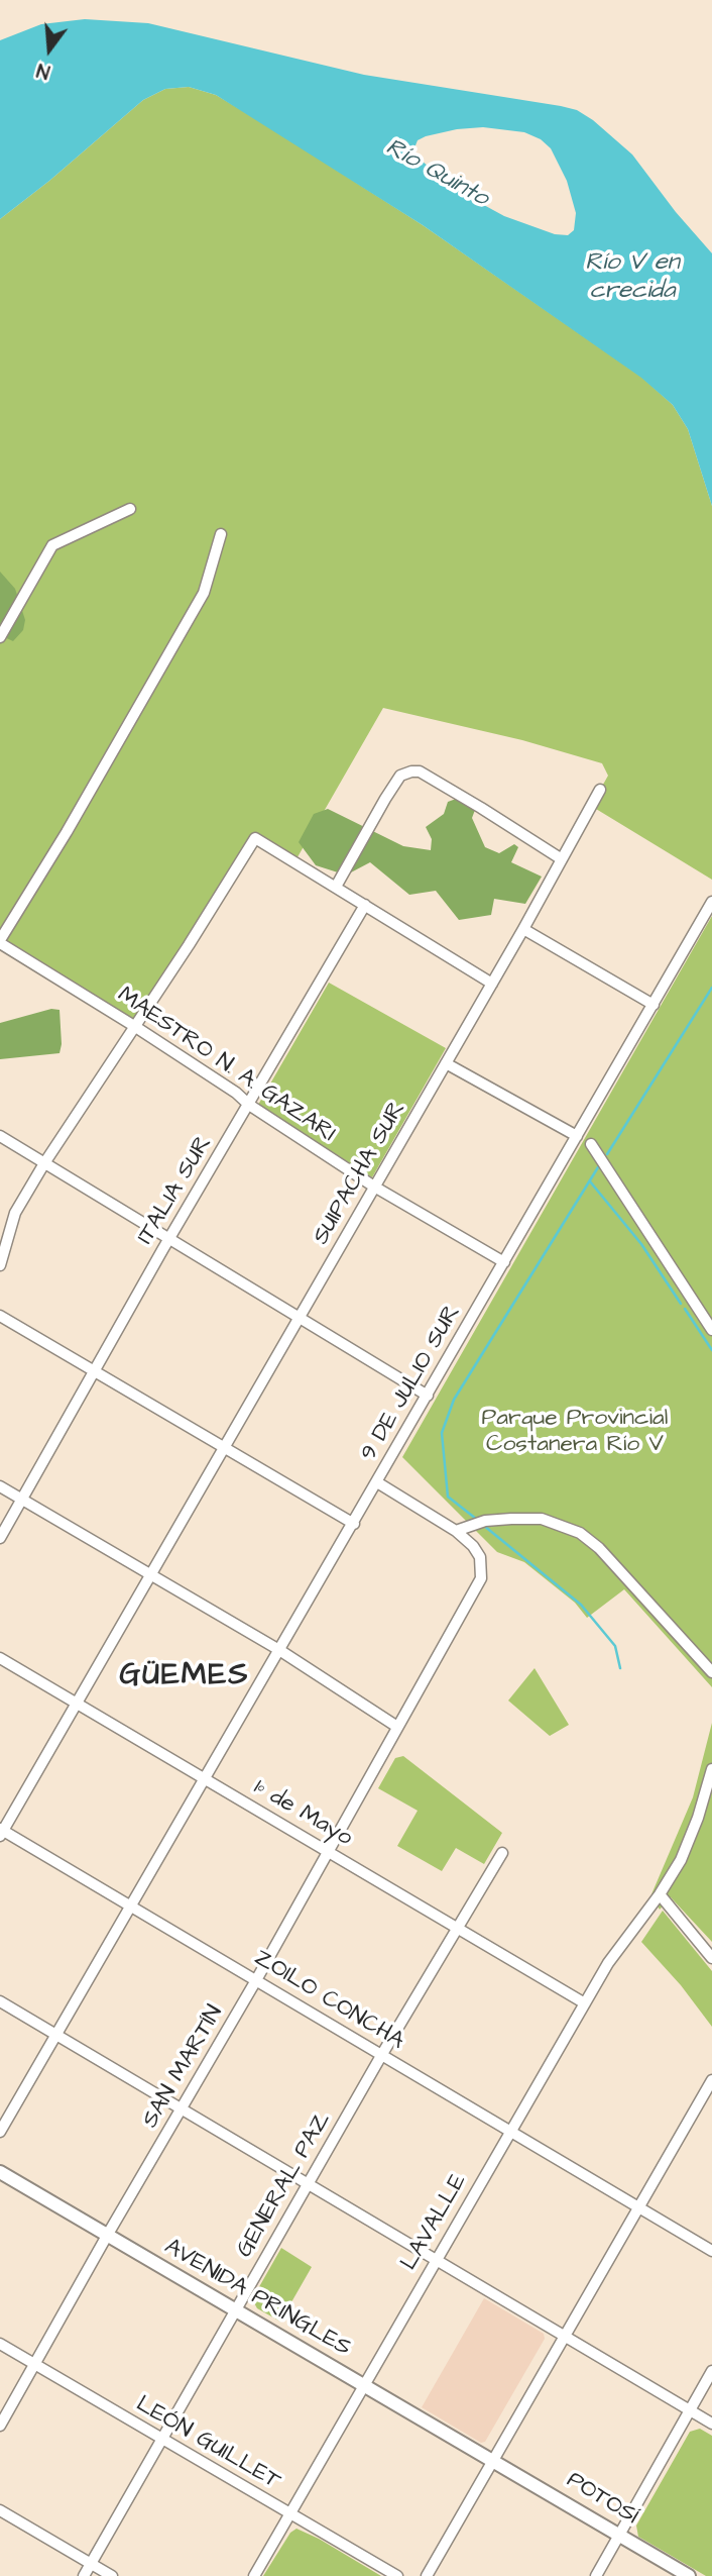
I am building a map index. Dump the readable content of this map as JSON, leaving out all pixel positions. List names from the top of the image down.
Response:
{
  "streets": {
    "main road": ["AVENIDA PRINGLES", "POTOSÍ"],
    "street": [
      "MAESTRO N. A. GAZARI",
      "SUIPACHA SUR",
      "ITALIA SUR",
      "9 DE JULIO SUR",
      "1º de Mayo",
      "ZOILO CONCHA",
      "SAN MARTÍN",
      "GENERAL PAZ",
      "LAVALLE",
      "LEÓN GUILLET"
    ]
  },
  "crossings": [
    ["MAESTRO N. A. GAZARI", "SUIPACHA SUR"],
    ["MAESTRO N. A. GAZARI", "ITALIA SUR"],
    ["MAESTRO N. A. GAZARI", "9 DE JULIO SUR"],
    ["SUIPACHA SUR", "1º de Mayo"],
    ["SUIPACHA SUR", "ZOILO CONCHA"],
    ["9 DE JULIO SUR", "1º de Mayo"],
    ["9 DE JULIO SUR", "ZOILO CONCHA"],
    ["1º de Mayo", "SAN MARTÍN"],
    ["1º de Mayo", "GENERAL PAZ"],
    ["1º de Mayo", "LAVALLE"],
    ["ZOILO CONCHA", "SAN MARTÍN"],
    ["ZOILO CONCHA", "GENERAL PAZ"],
    ["ZOILO CONCHA", "LAVALLE"],
    ["SAN MARTÍN", "AVENIDA PRINGLES"],
    ["SAN MARTÍN", "LEÓN GUILLET"],
    ["GENERAL PAZ", "AVENIDA PRINGLES"],
    ["GENERAL PAZ", "LEÓN GUILLET"],
    ["LAVALLE", "AVENIDA PRINGLES"],
    ["LAVALLE", "LEÓN GUILLET"],
    ["AVENIDA PRINGLES", "POTOSÍ"]
  ],
  "districts": ["GÜEMES"],
  "water": ["Río Quinto", "Río V en crecida"],
  "parks": ["Parque Provincial Costanera Río V"],
  "north": "bottom"
}
